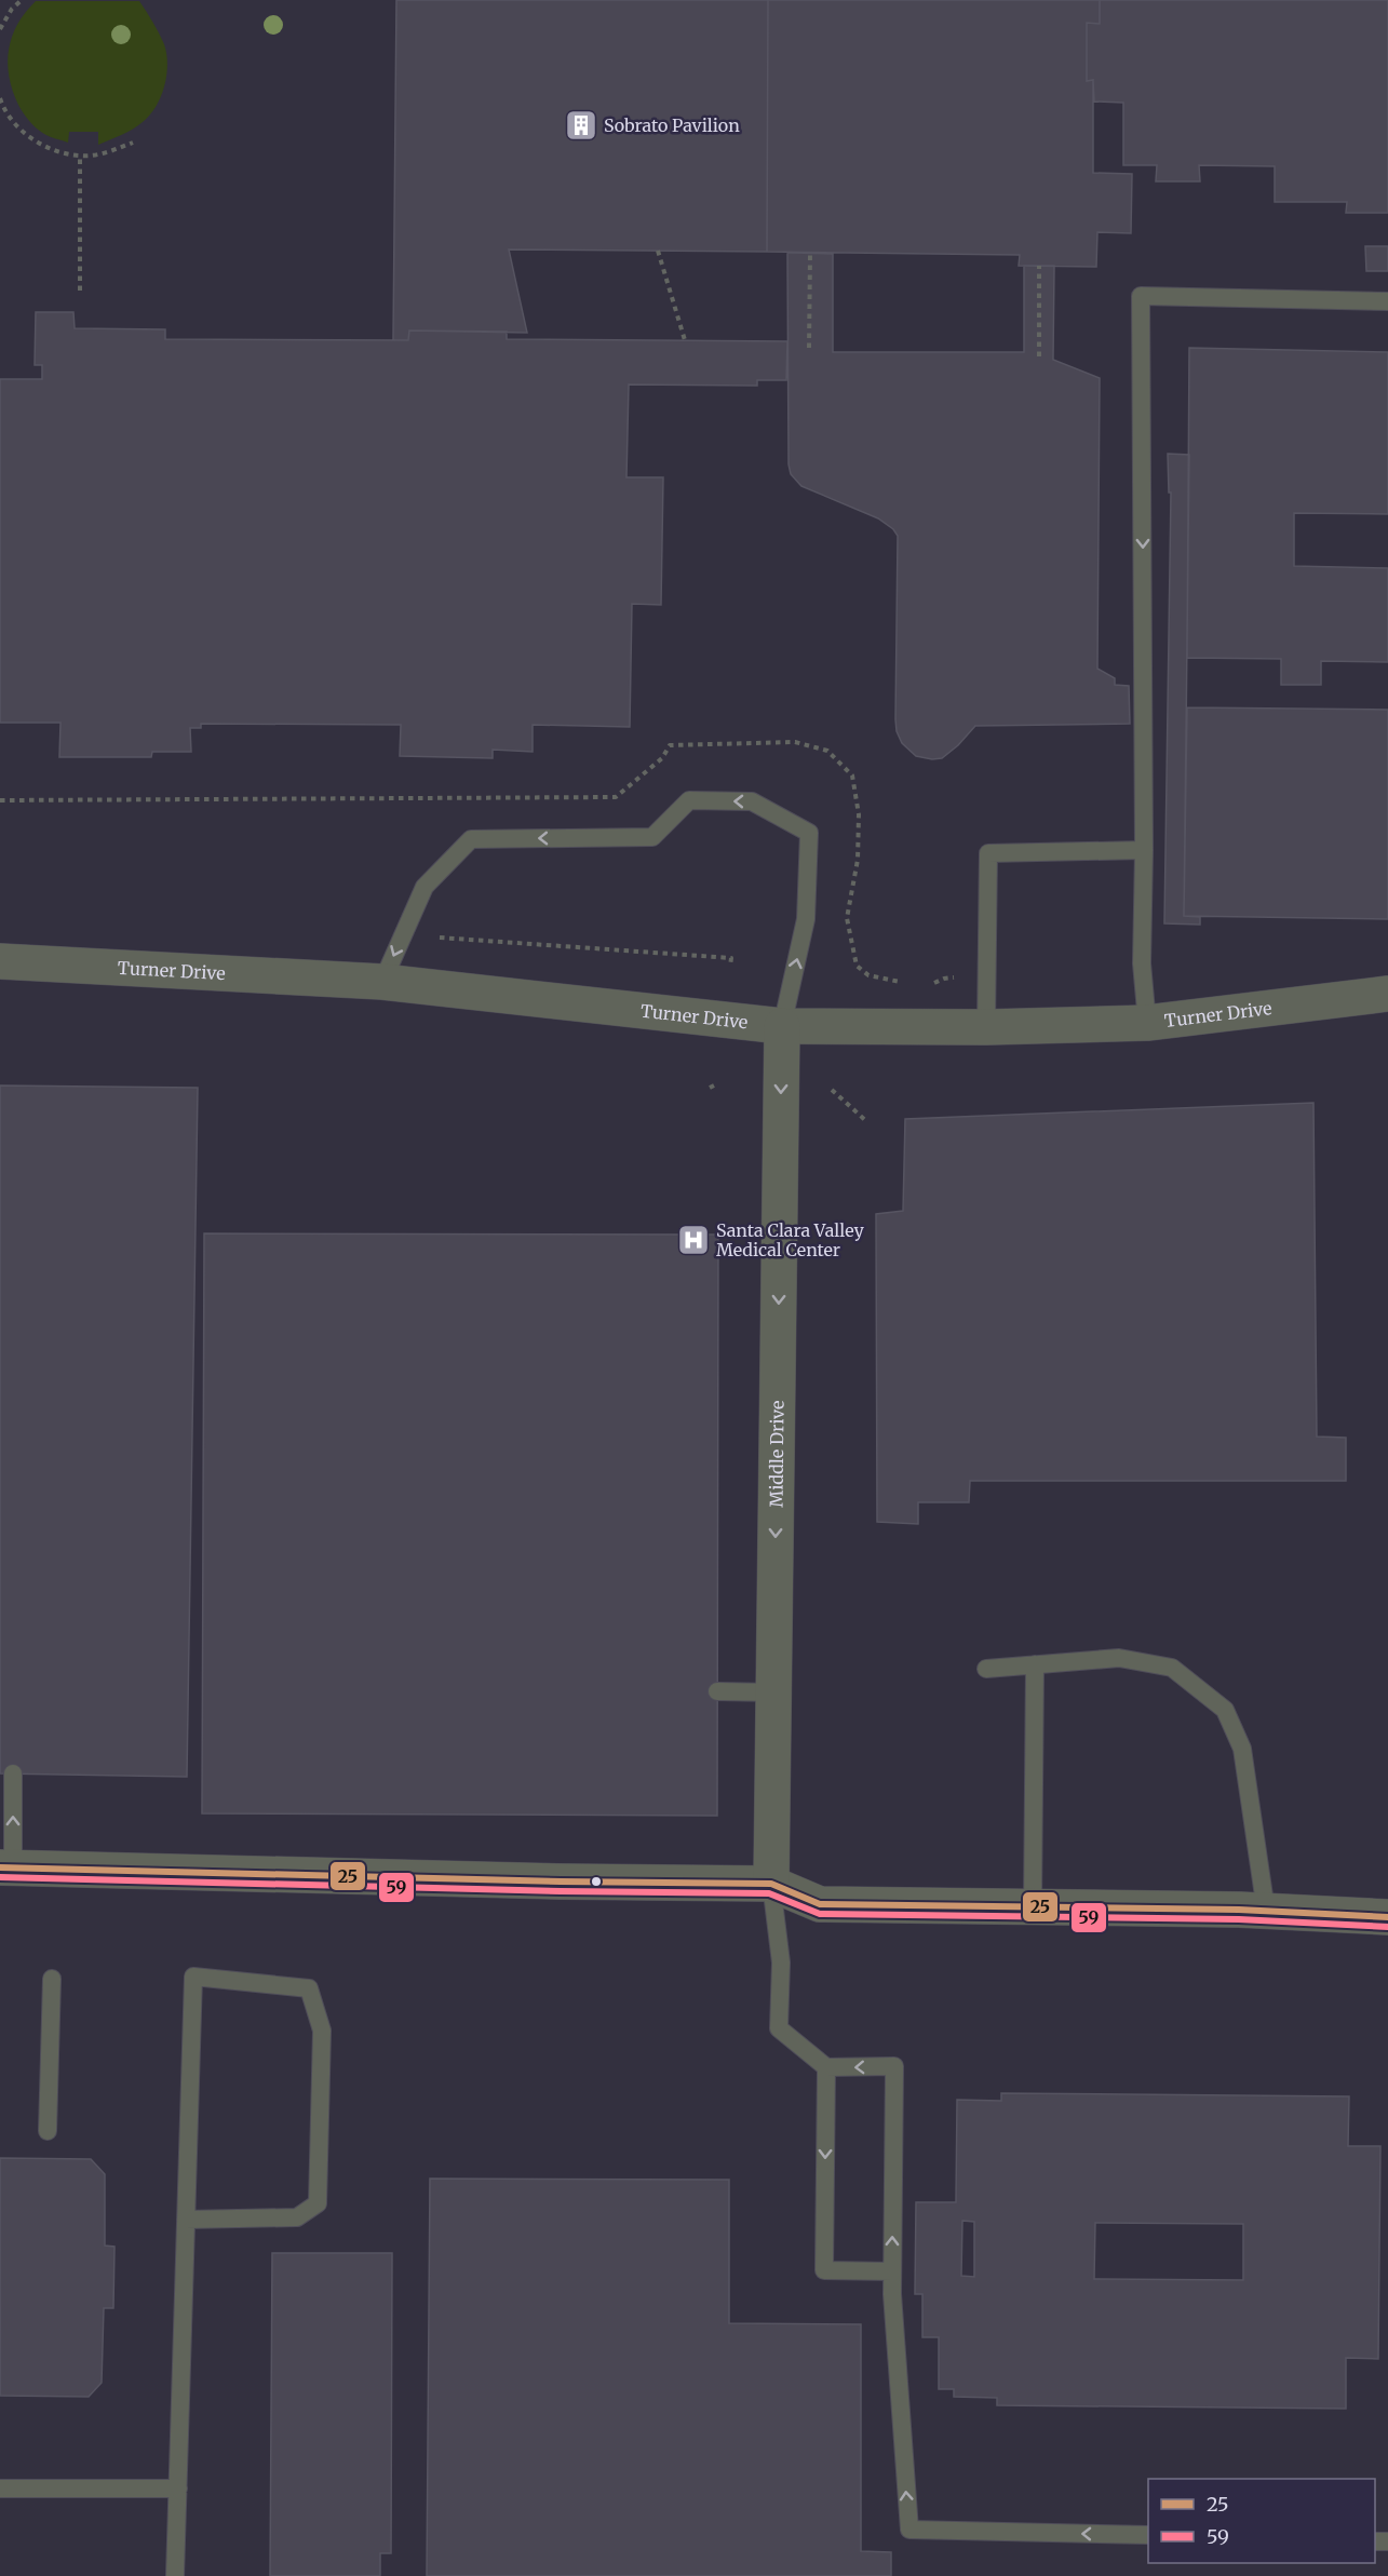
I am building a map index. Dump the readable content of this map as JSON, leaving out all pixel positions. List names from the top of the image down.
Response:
{
  "streets": {
    "street": ["Turner Drive", "Middle Drive"]
  },
  "crossings": [
    ["Turner Drive", "Middle Drive"]
  ],
  "one_way": ["Middle Drive"],
  "places": {
    "building": ["Sobrato Pavilion"],
    "hospital": ["Santa Clara Valley Medical Center"]
  },
  "lines": ["transit line 25", "transit line 59"],
  "legend": ["25", "59"]
}
